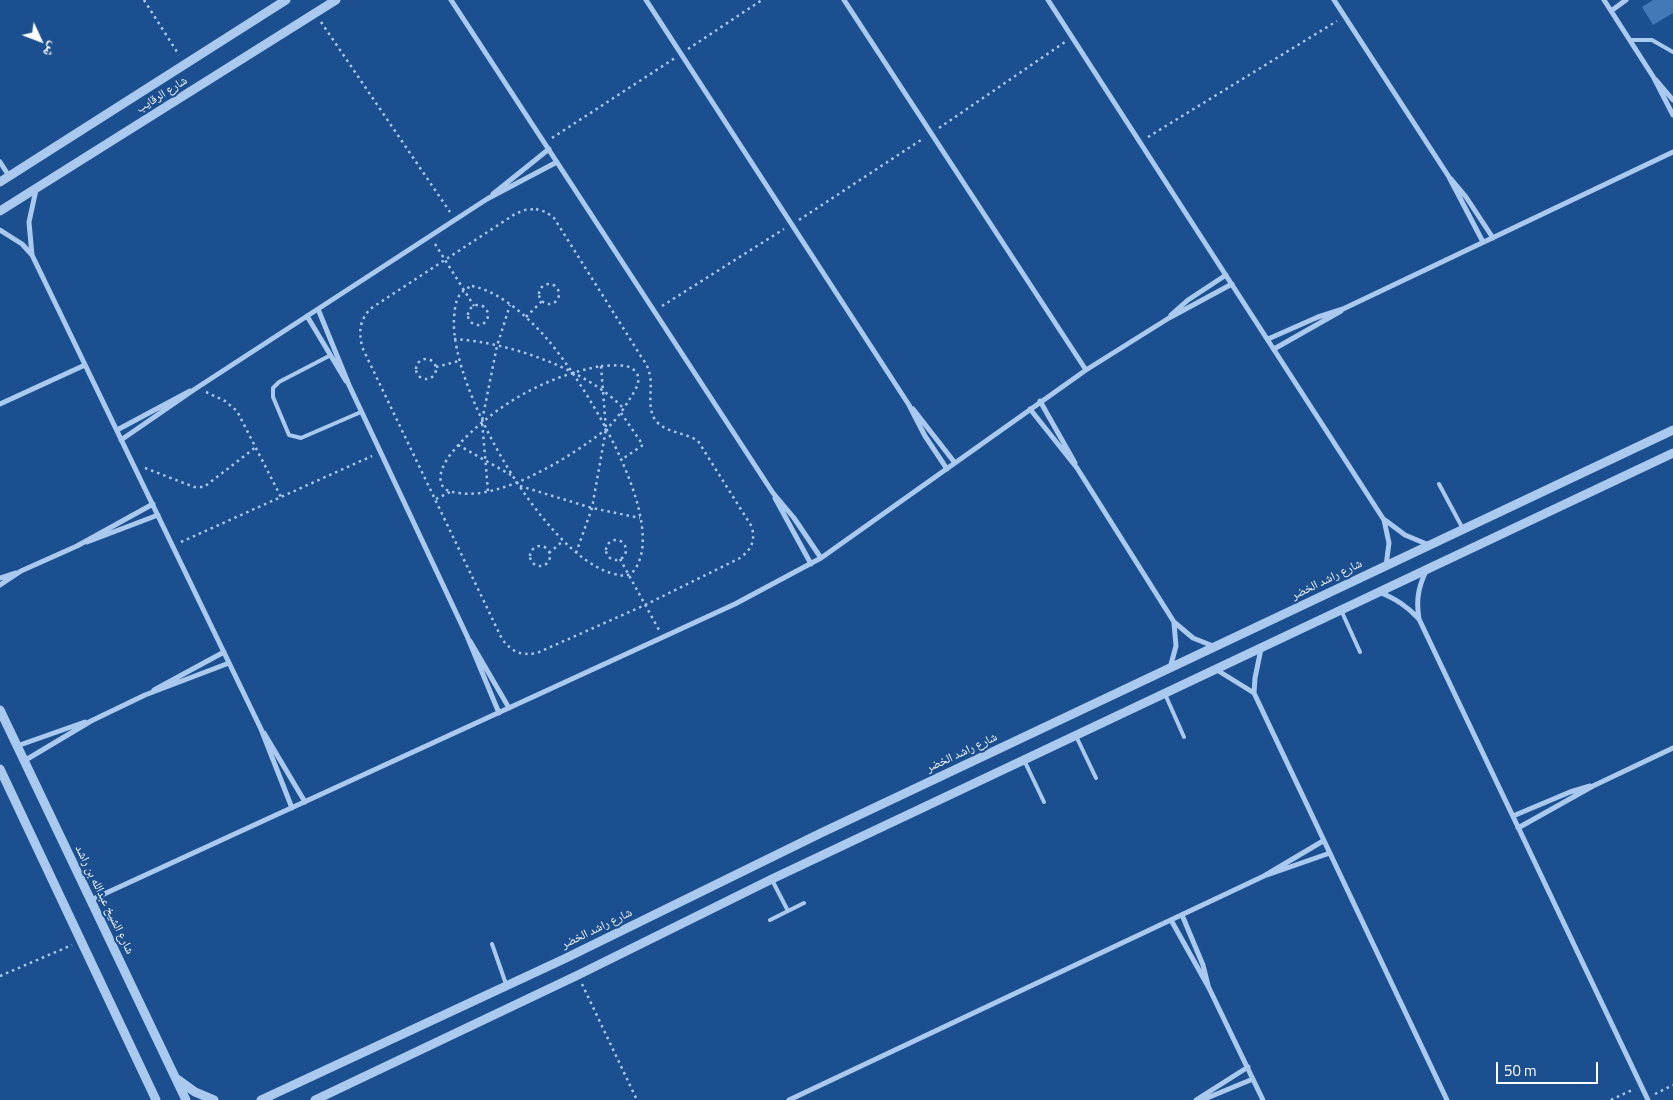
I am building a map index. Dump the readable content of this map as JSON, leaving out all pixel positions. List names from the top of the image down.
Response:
{
  "streets": {
    "street": ["شارع الرقايب", "شارع راشد الخضر", "شارع الشيخ عبدالله بن راشد"]
  },
  "scale_bar": "50 m",
  "north": "bottom right"
}
